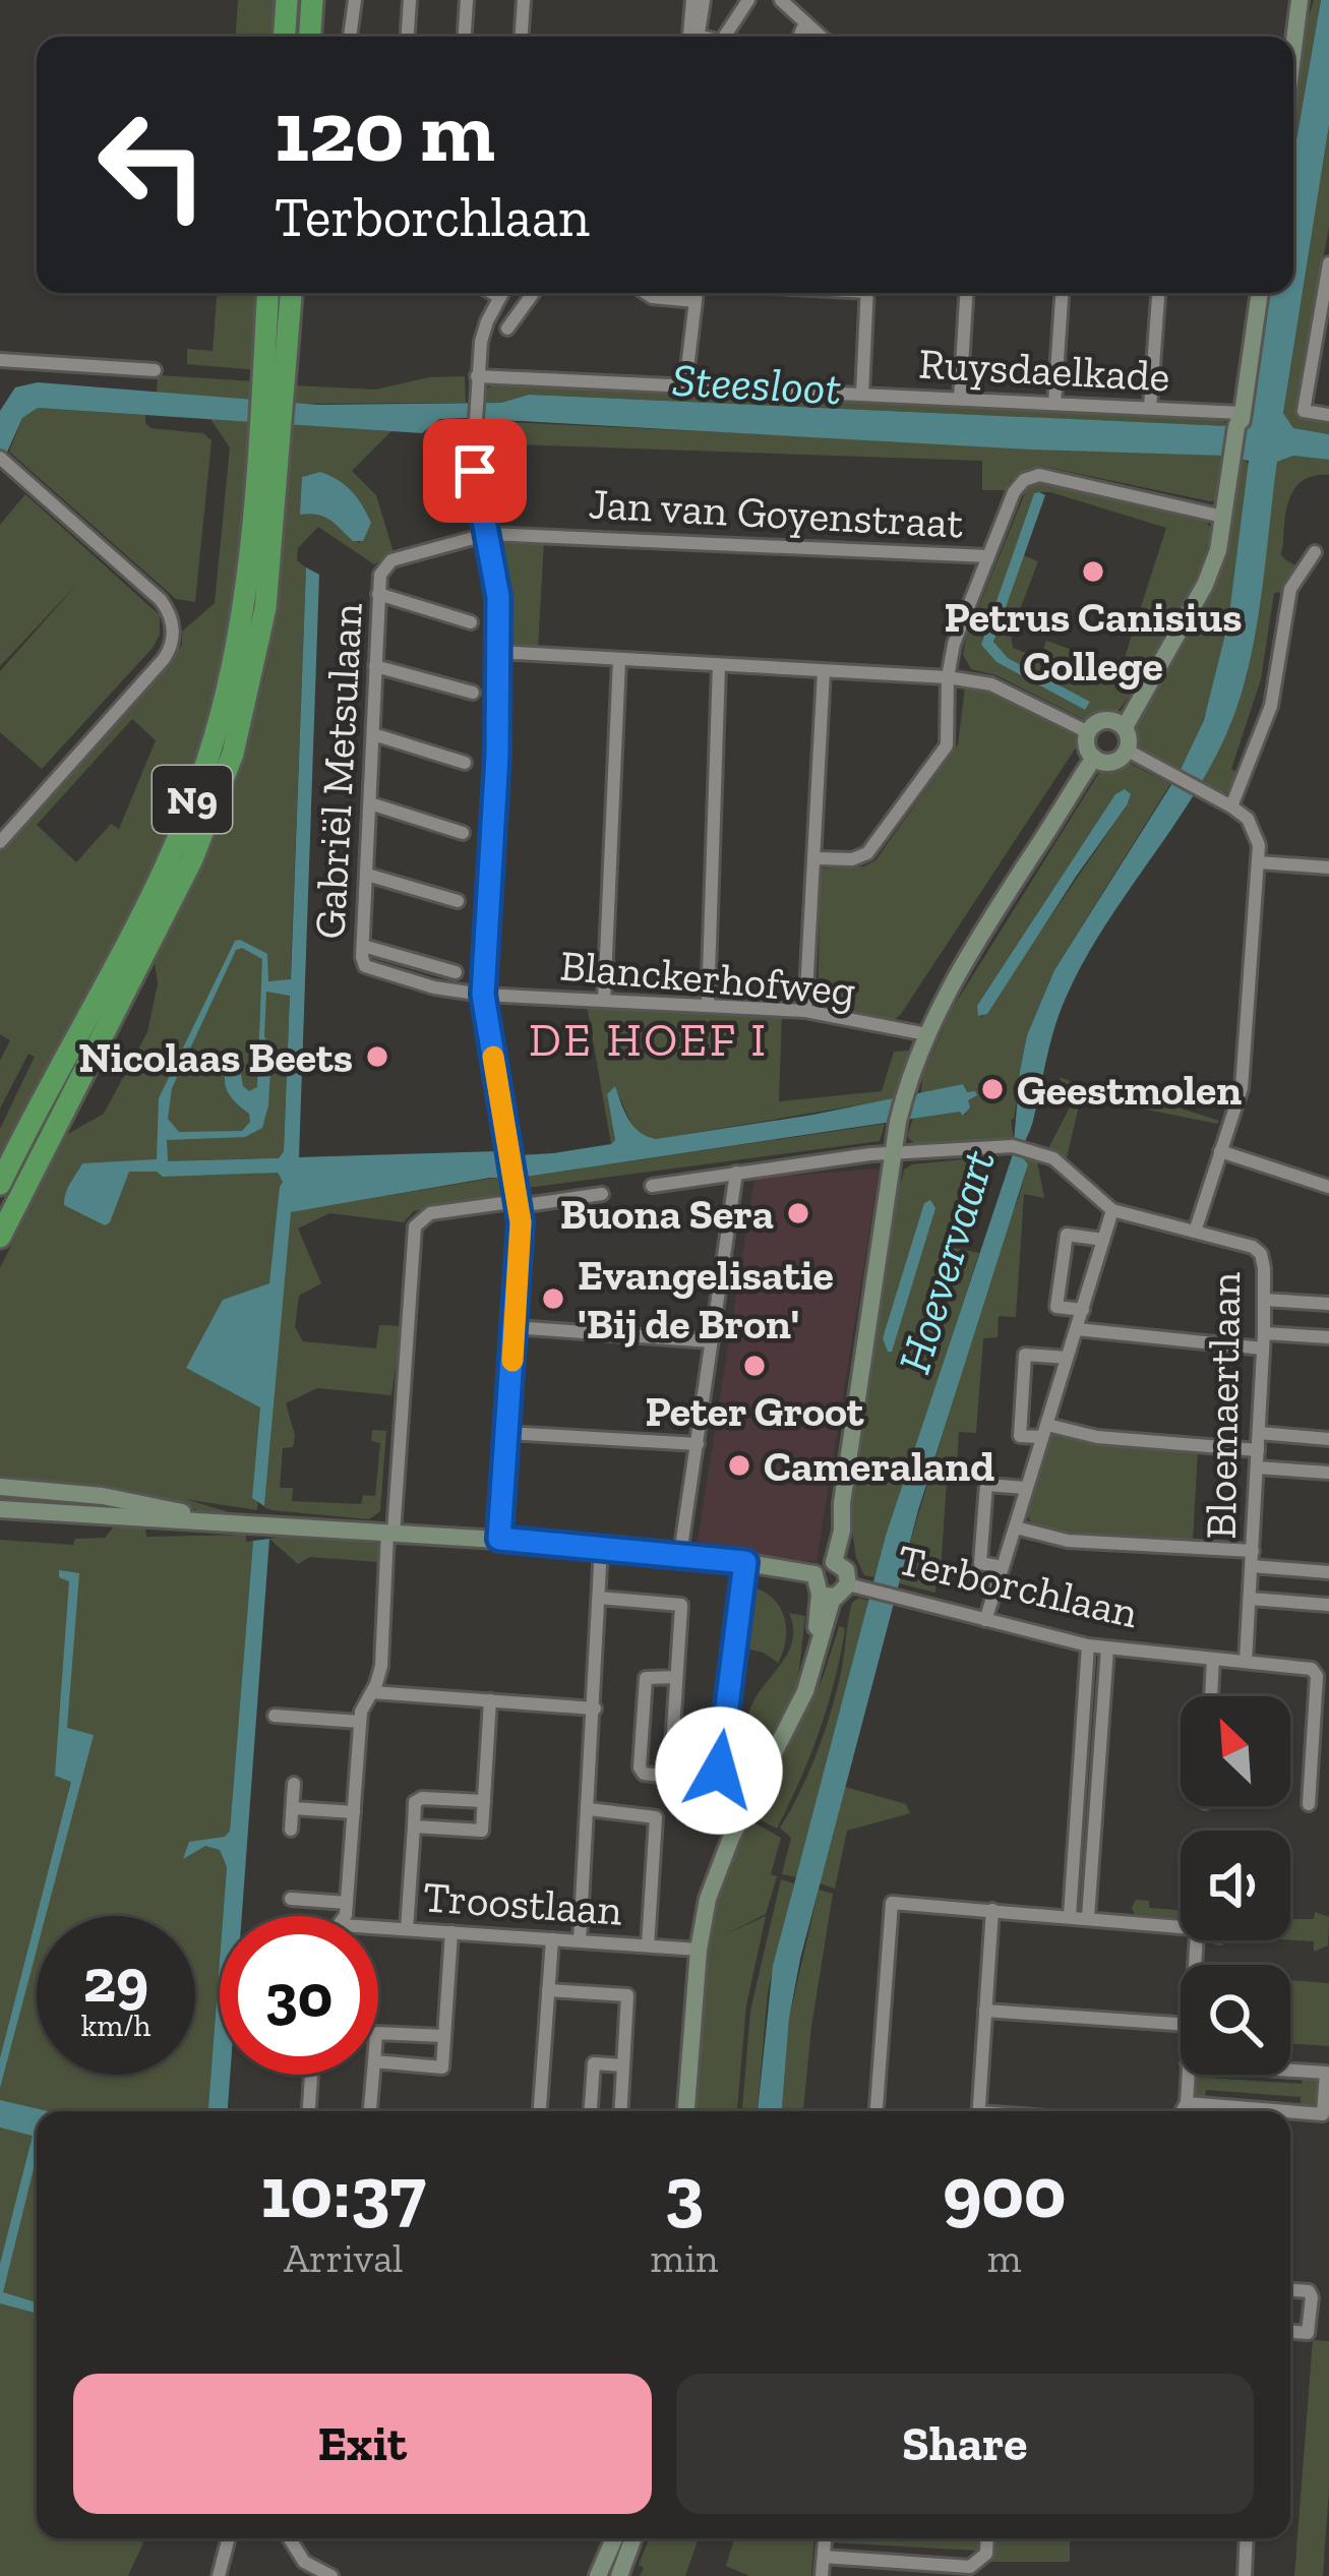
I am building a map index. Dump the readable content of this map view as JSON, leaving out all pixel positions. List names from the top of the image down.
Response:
{
  "streets": {
    "highway": ["N9"],
    "street": [
      "Ruysdaelkade",
      "Jan van Goyenstraat",
      "Gabriël Metsulaan",
      "Blanckerhofweg",
      "Bloemaertlaan",
      "Terborchlaan",
      "Troostlaan"
    ]
  },
  "crossings": [
    ["Jan van Goyenstraat", "Gabriël Metsulaan"],
    ["Gabriël Metsulaan", "Blanckerhofweg"],
    ["Bloemaertlaan", "Terborchlaan"]
  ],
  "districts": ["DE HOEF I"],
  "water": ["Steesloot", "Hoevervaart"],
  "places": [
    "Petrus Canisius College",
    "Nicolaas Beets",
    "Geestmolen",
    "Buona Sera",
    "Evangelisatie 'Bij de Bron'",
    "Peter Groot",
    "Cameraland"
  ],
  "north": "top left",
  "page": {
    "turn": ["120 m", "Terborchlaan"],
    "speed": "29 km/h",
    "limit": "30",
    "eta": [
      "10:37",
      "Arrival",
      "3",
      "min",
      "900",
      "m"
    ],
    "buttons": ["Exit", "Share"]
  }
}
